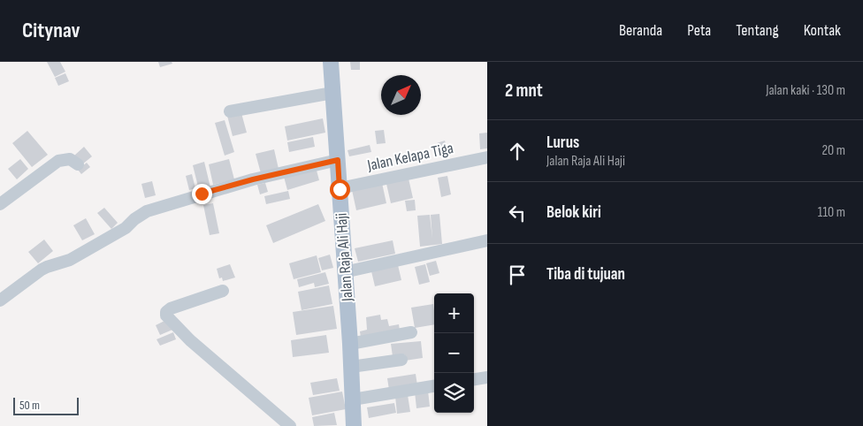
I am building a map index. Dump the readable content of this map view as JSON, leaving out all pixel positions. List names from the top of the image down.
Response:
{
  "streets": {
    "main road": ["Jalan Raja Ali Haji"],
    "street": ["Jalan Kelapa Tiga"]
  },
  "crossings": [
    ["Jalan Kelapa Tiga", "Jalan Raja Ali Haji"]
  ],
  "scale_bar": "50 m",
  "north": "top right",
  "page": {
    "header": "Citynav",
    "nav": [
      "Beranda",
      "Peta",
      "Tentang",
      "Kontak"
    ],
    "heading": ["2 mnt", "Jalan kaki · 130 m"],
    "list": [
      ["Lurus", "Jalan Raja Ali Haji", "20 m"],
      ["Belok kiri", "110 m"],
      "Tiba di tujuan"
    ],
    "map_buttons": ["+", "−"],
    "scale": "50 m"
  }
}
